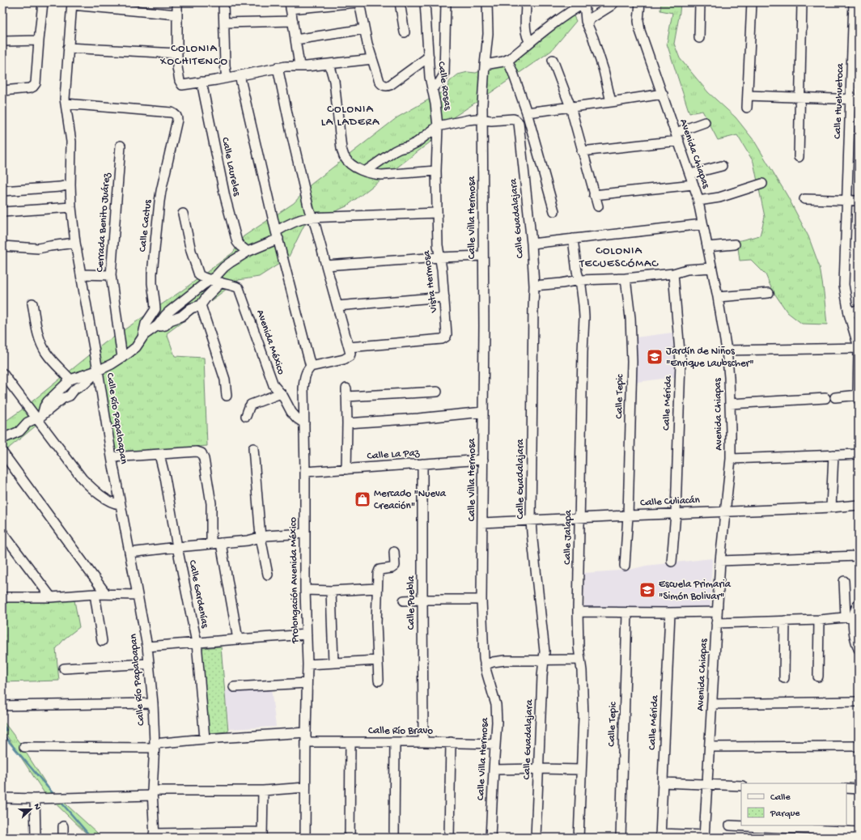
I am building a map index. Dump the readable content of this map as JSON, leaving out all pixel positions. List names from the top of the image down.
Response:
{
  "streets": {
    "street": [
      "Calle Rosas",
      "Calle Huehuetoca",
      "Avenida Chiapas",
      "Calle Laureles",
      "Calle Villa Hermosa",
      "Calle Guadalajara",
      "Cerrada Benito Juárez",
      "Calle Cactus",
      "Vista Hermosa",
      "Avenida México",
      "Calle Tepic",
      "Calle Mérida",
      "Calle Río Papaloapan",
      "Calle La Paz",
      "Calle Culiacán",
      "Calle Jalapa",
      "Prolongación Avenida México",
      "Calle Gardenías",
      "Calle Puebla",
      "Calle Río Bravo"
    ]
  },
  "crossings": [
    ["Calle Rosas", "Calle Villa Hermosa"],
    ["Calle Rosas", "Calle Guadalajara"],
    ["Calle Rosas", "Vista Hermosa"],
    ["Avenida Chiapas", "Calle Mérida"],
    ["Avenida Chiapas", "Calle Culiacán"],
    ["Calle Villa Hermosa", "Calle La Paz"],
    ["Calle Villa Hermosa", "Calle Culiacán"],
    ["Calle Villa Hermosa", "Calle Río Bravo"],
    ["Calle Guadalajara", "Calle Culiacán"],
    ["Calle Cactus", "Calle Río Papaloapan"],
    ["Avenida México", "Prolongación Avenida México"],
    ["Calle Tepic", "Calle Culiacán"],
    ["Calle Mérida", "Calle Culiacán"],
    ["Calle La Paz", "Prolongación Avenida México"],
    ["Calle La Paz", "Calle Puebla"],
    ["Calle Culiacán", "Calle Jalapa"],
    ["Prolongación Avenida México", "Calle Río Bravo"],
    ["Calle Puebla", "Calle Río Bravo"]
  ],
  "districts": ["COLONIA XOCHITENCO", "COLONIA LA LADERA", "COLONIA TECUESCÓMAC"],
  "places": {
    "school or university": ["Jardín de Niños \"Enrique Laubscher\"", "Escuela Primaria \"Simón Bolivar\""],
    "shop": ["Mercado \"Nueva Creación\""]
  },
  "legend": ["Calle", "Parque"],
  "north": "right"
}
